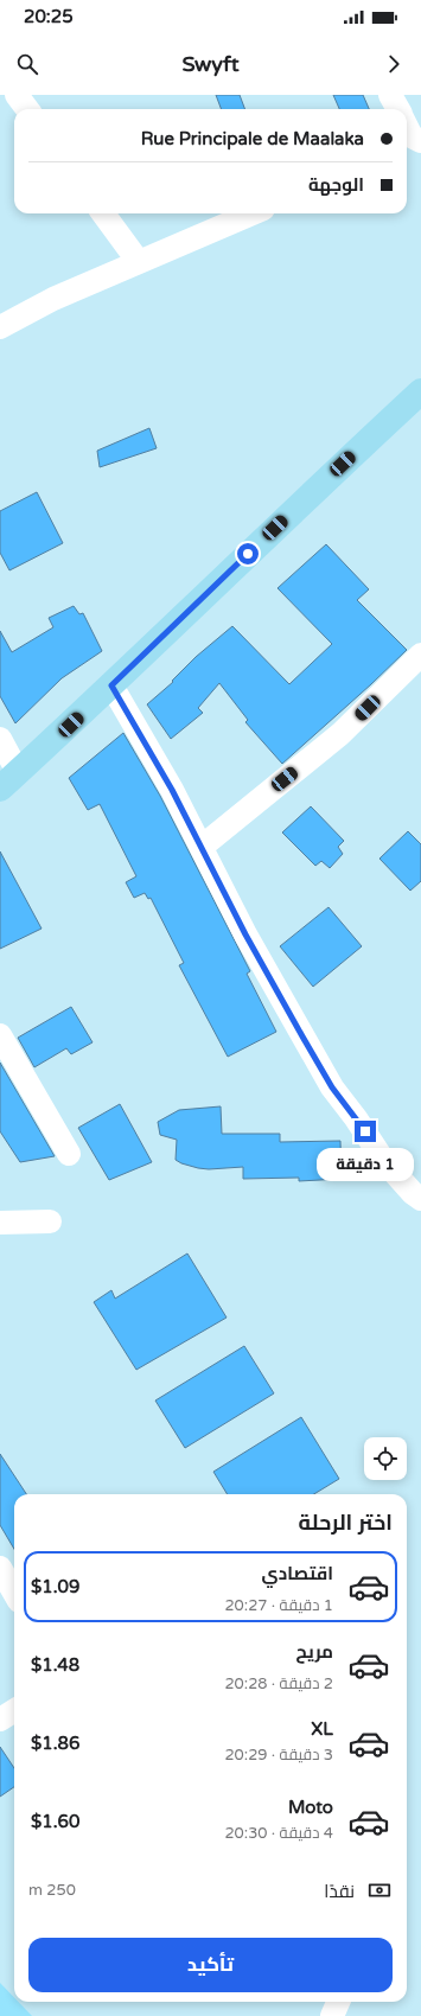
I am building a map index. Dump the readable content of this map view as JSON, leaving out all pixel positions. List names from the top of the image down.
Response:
{
  "page": {
    "status": "20:25",
    "header": "Swyft",
    "banner": ["Rue Principale de Maalaka", "الوجهة"],
    "bubble": "1 دقيقة",
    "heading": "اختر الرحلة",
    "list": [
      {
        "name": "اقتصادي",
        "note": "1 دقيقة · 20:27",
        "value": "$1.09"
      },
      {
        "name": "مريح",
        "note": "2 دقيقة · 20:28",
        "value": "$1.48"
      },
      {
        "name": "XL",
        "note": "3 دقيقة · 20:29",
        "value": "$1.86"
      },
      {
        "name": "Moto",
        "note": "4 دقيقة · 20:30",
        "value": "$1.60"
      }
    ],
    "pay": ["نقدًا", "250 m"],
    "buttons": "تأكيد"
  }
}
